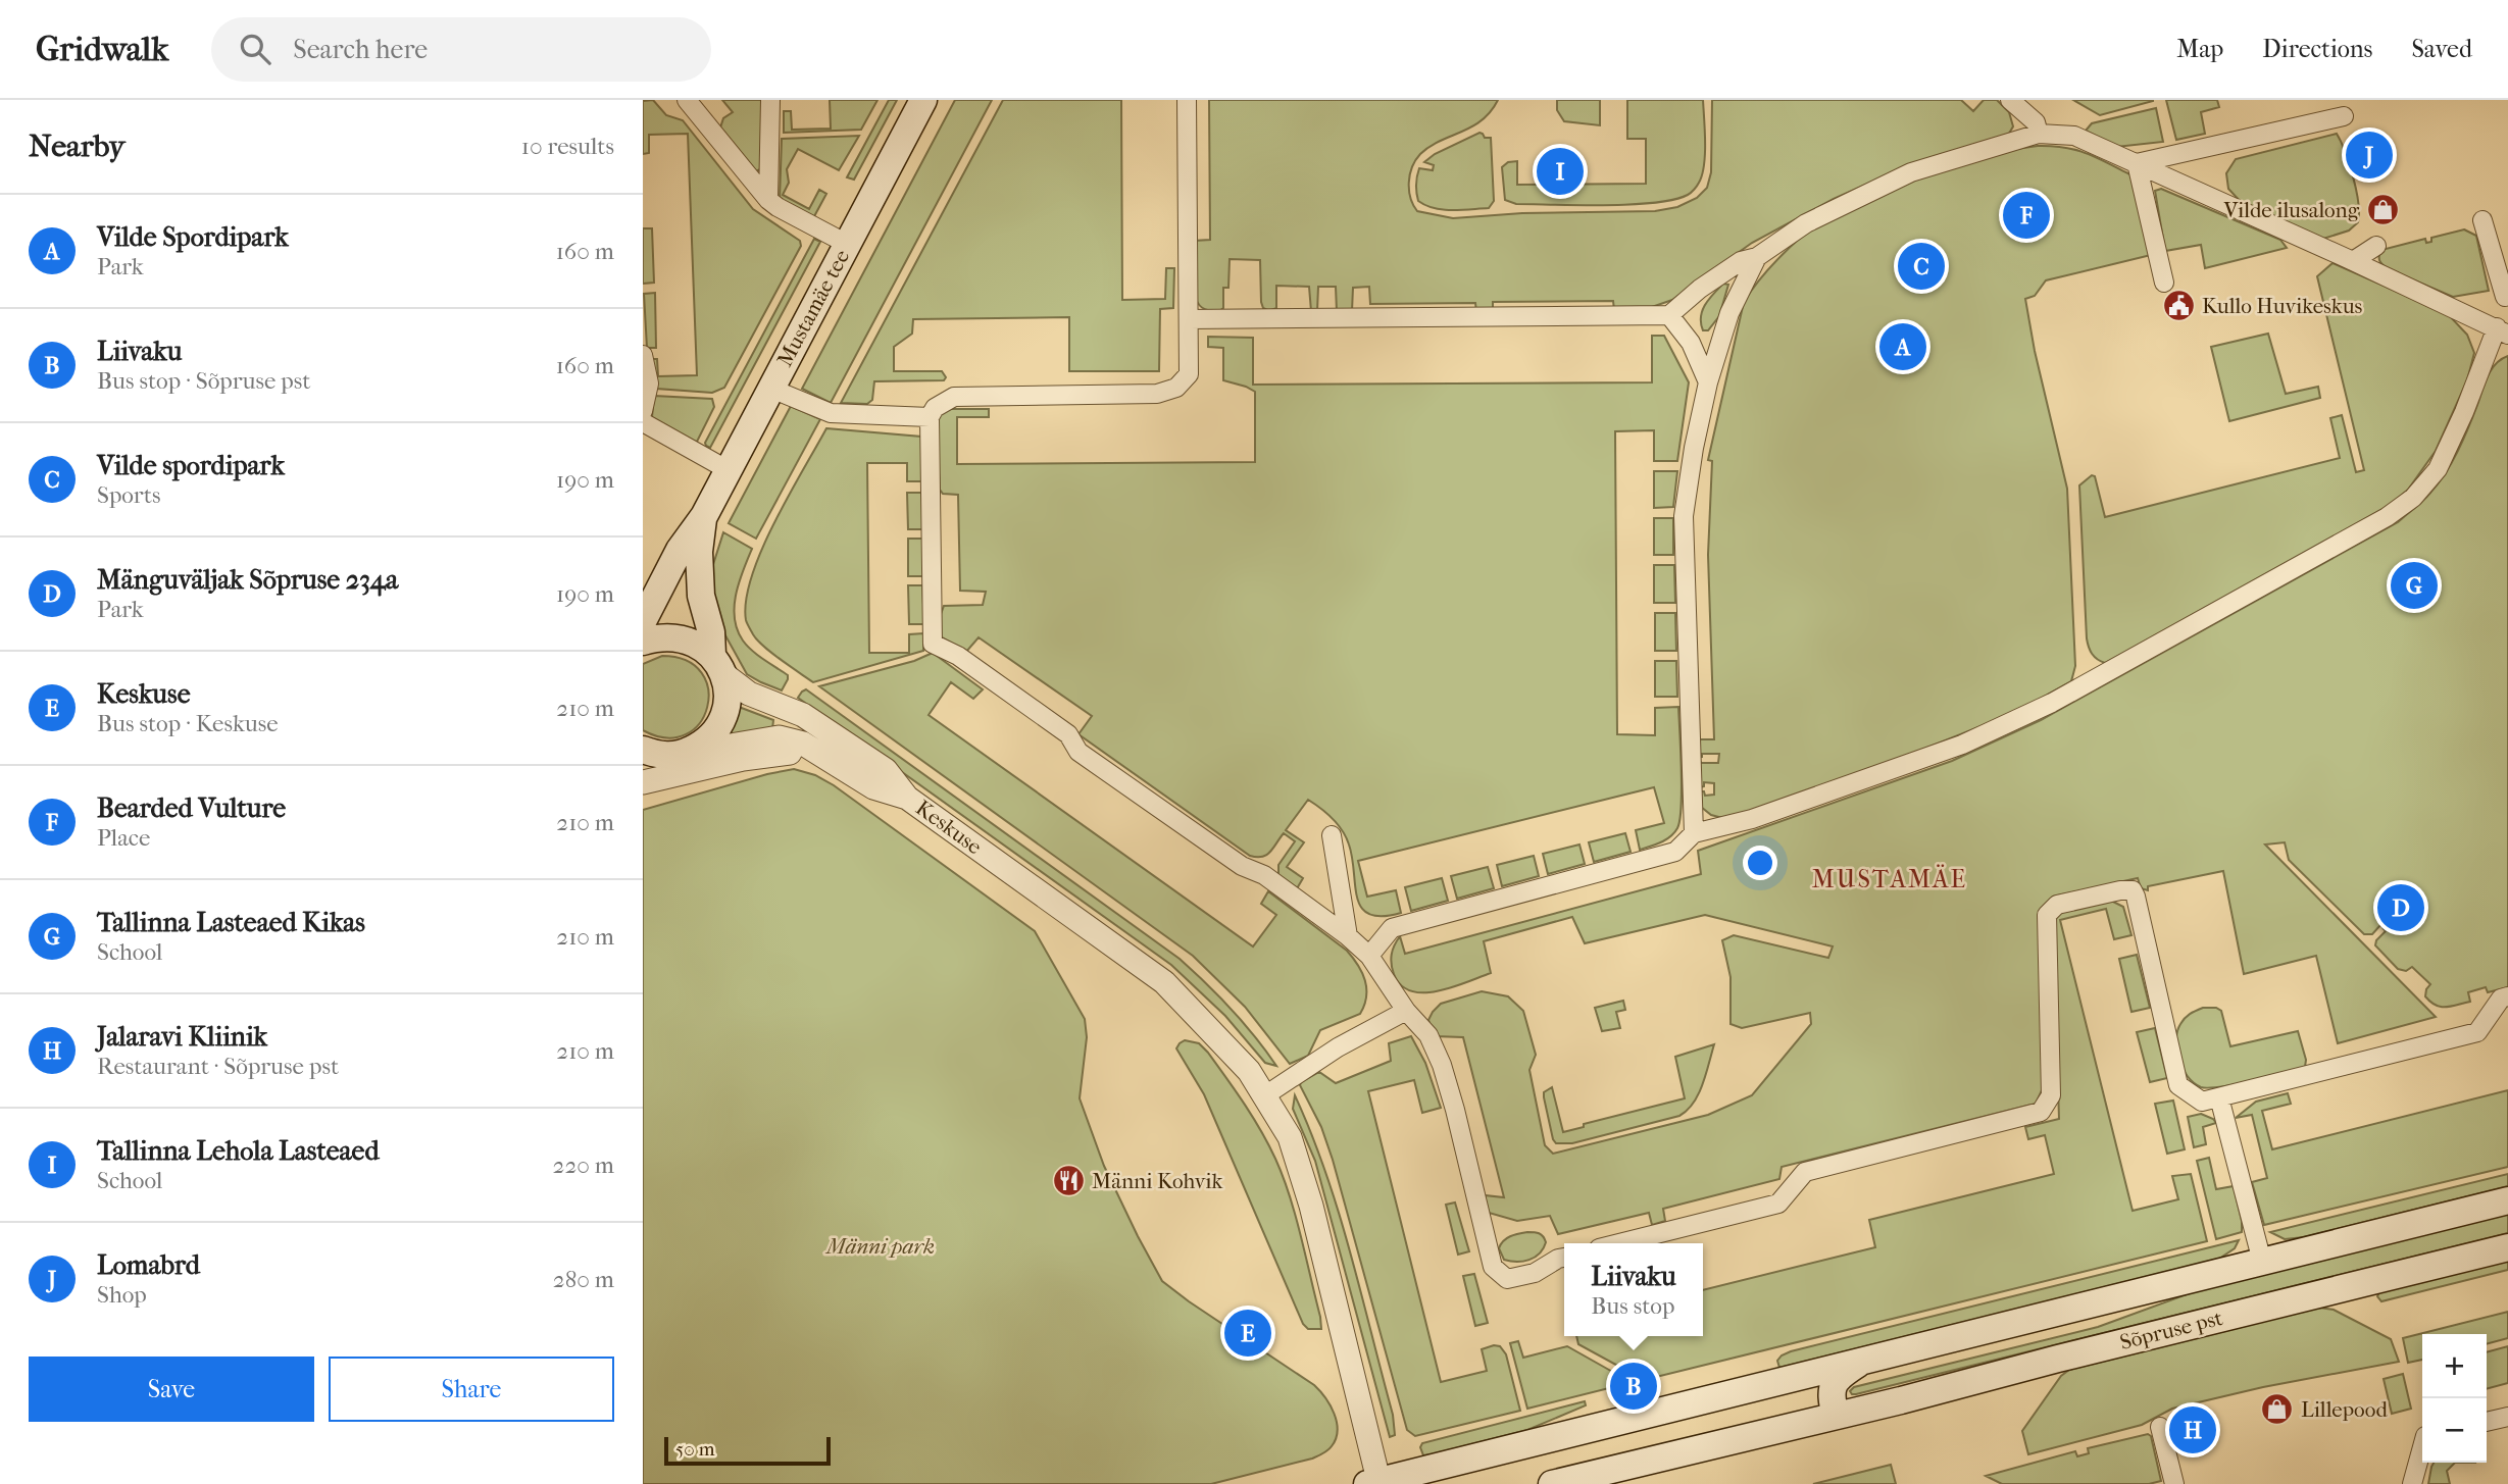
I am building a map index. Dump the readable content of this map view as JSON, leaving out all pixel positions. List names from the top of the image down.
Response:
{
  "streets": {
    "main road": ["Mustamäe tee", "Sõpruse pst"],
    "street": ["Keskuse"]
  },
  "crossings": [
    ["Mustamäe tee", "Keskuse"],
    ["Keskuse", "Sõpruse pst"]
  ],
  "districts": ["MUSTAMÄE"],
  "parks": ["Männi park"],
  "places": {
    "shop": ["Vilde ilusalong", "Lillepood"],
    "public building": ["Kullo Huvikeskus"],
    "restaurant": ["Männi Kohvik"]
  },
  "scale_bar": "50 m",
  "page": {
    "header": "Gridwalk",
    "search": "Search here",
    "nav": ["Map", "Directions", "Saved"],
    "heading": ["Nearby", "10 results"],
    "pins": [
      "J",
      "I",
      "F",
      "C",
      "A",
      "G",
      "D",
      "E",
      "B",
      "H"
    ],
    "list": [
      {
        "mark": "A",
        "name": "Vilde Spordipark",
        "note": "Park",
        "value": "160 m"
      },
      {
        "mark": "B",
        "name": "Liivaku",
        "note": "Bus stop · Sõpruse pst",
        "value": "160 m"
      },
      {
        "mark": "C",
        "name": "Vilde spordipark",
        "note": "Sports",
        "value": "190 m"
      },
      {
        "mark": "D",
        "name": "Mänguväljak Sõpruse 234a",
        "note": "Park",
        "value": "190 m"
      },
      {
        "mark": "E",
        "name": "Keskuse",
        "note": "Bus stop · Keskuse",
        "value": "210 m"
      },
      {
        "mark": "F",
        "name": "Bearded Vulture",
        "note": "Place",
        "value": "210 m"
      },
      {
        "mark": "G",
        "name": "Tallinna Lasteaed Kikas",
        "note": "School",
        "value": "210 m"
      },
      {
        "mark": "H",
        "name": "Jalaravi Kliinik",
        "note": "Restaurant · Sõpruse pst",
        "value": "210 m"
      },
      {
        "mark": "I",
        "name": "Tallinna Lehola Lasteaed",
        "note": "School",
        "value": "220 m"
      },
      {
        "mark": "J",
        "name": "Lomabrd",
        "note": "Shop",
        "value": "280 m"
      }
    ],
    "popup": ["Liivaku", "Bus stop"],
    "map_buttons": ["+", "−"],
    "buttons": ["Save", "Share"],
    "scale": "50 m"
  }
}
